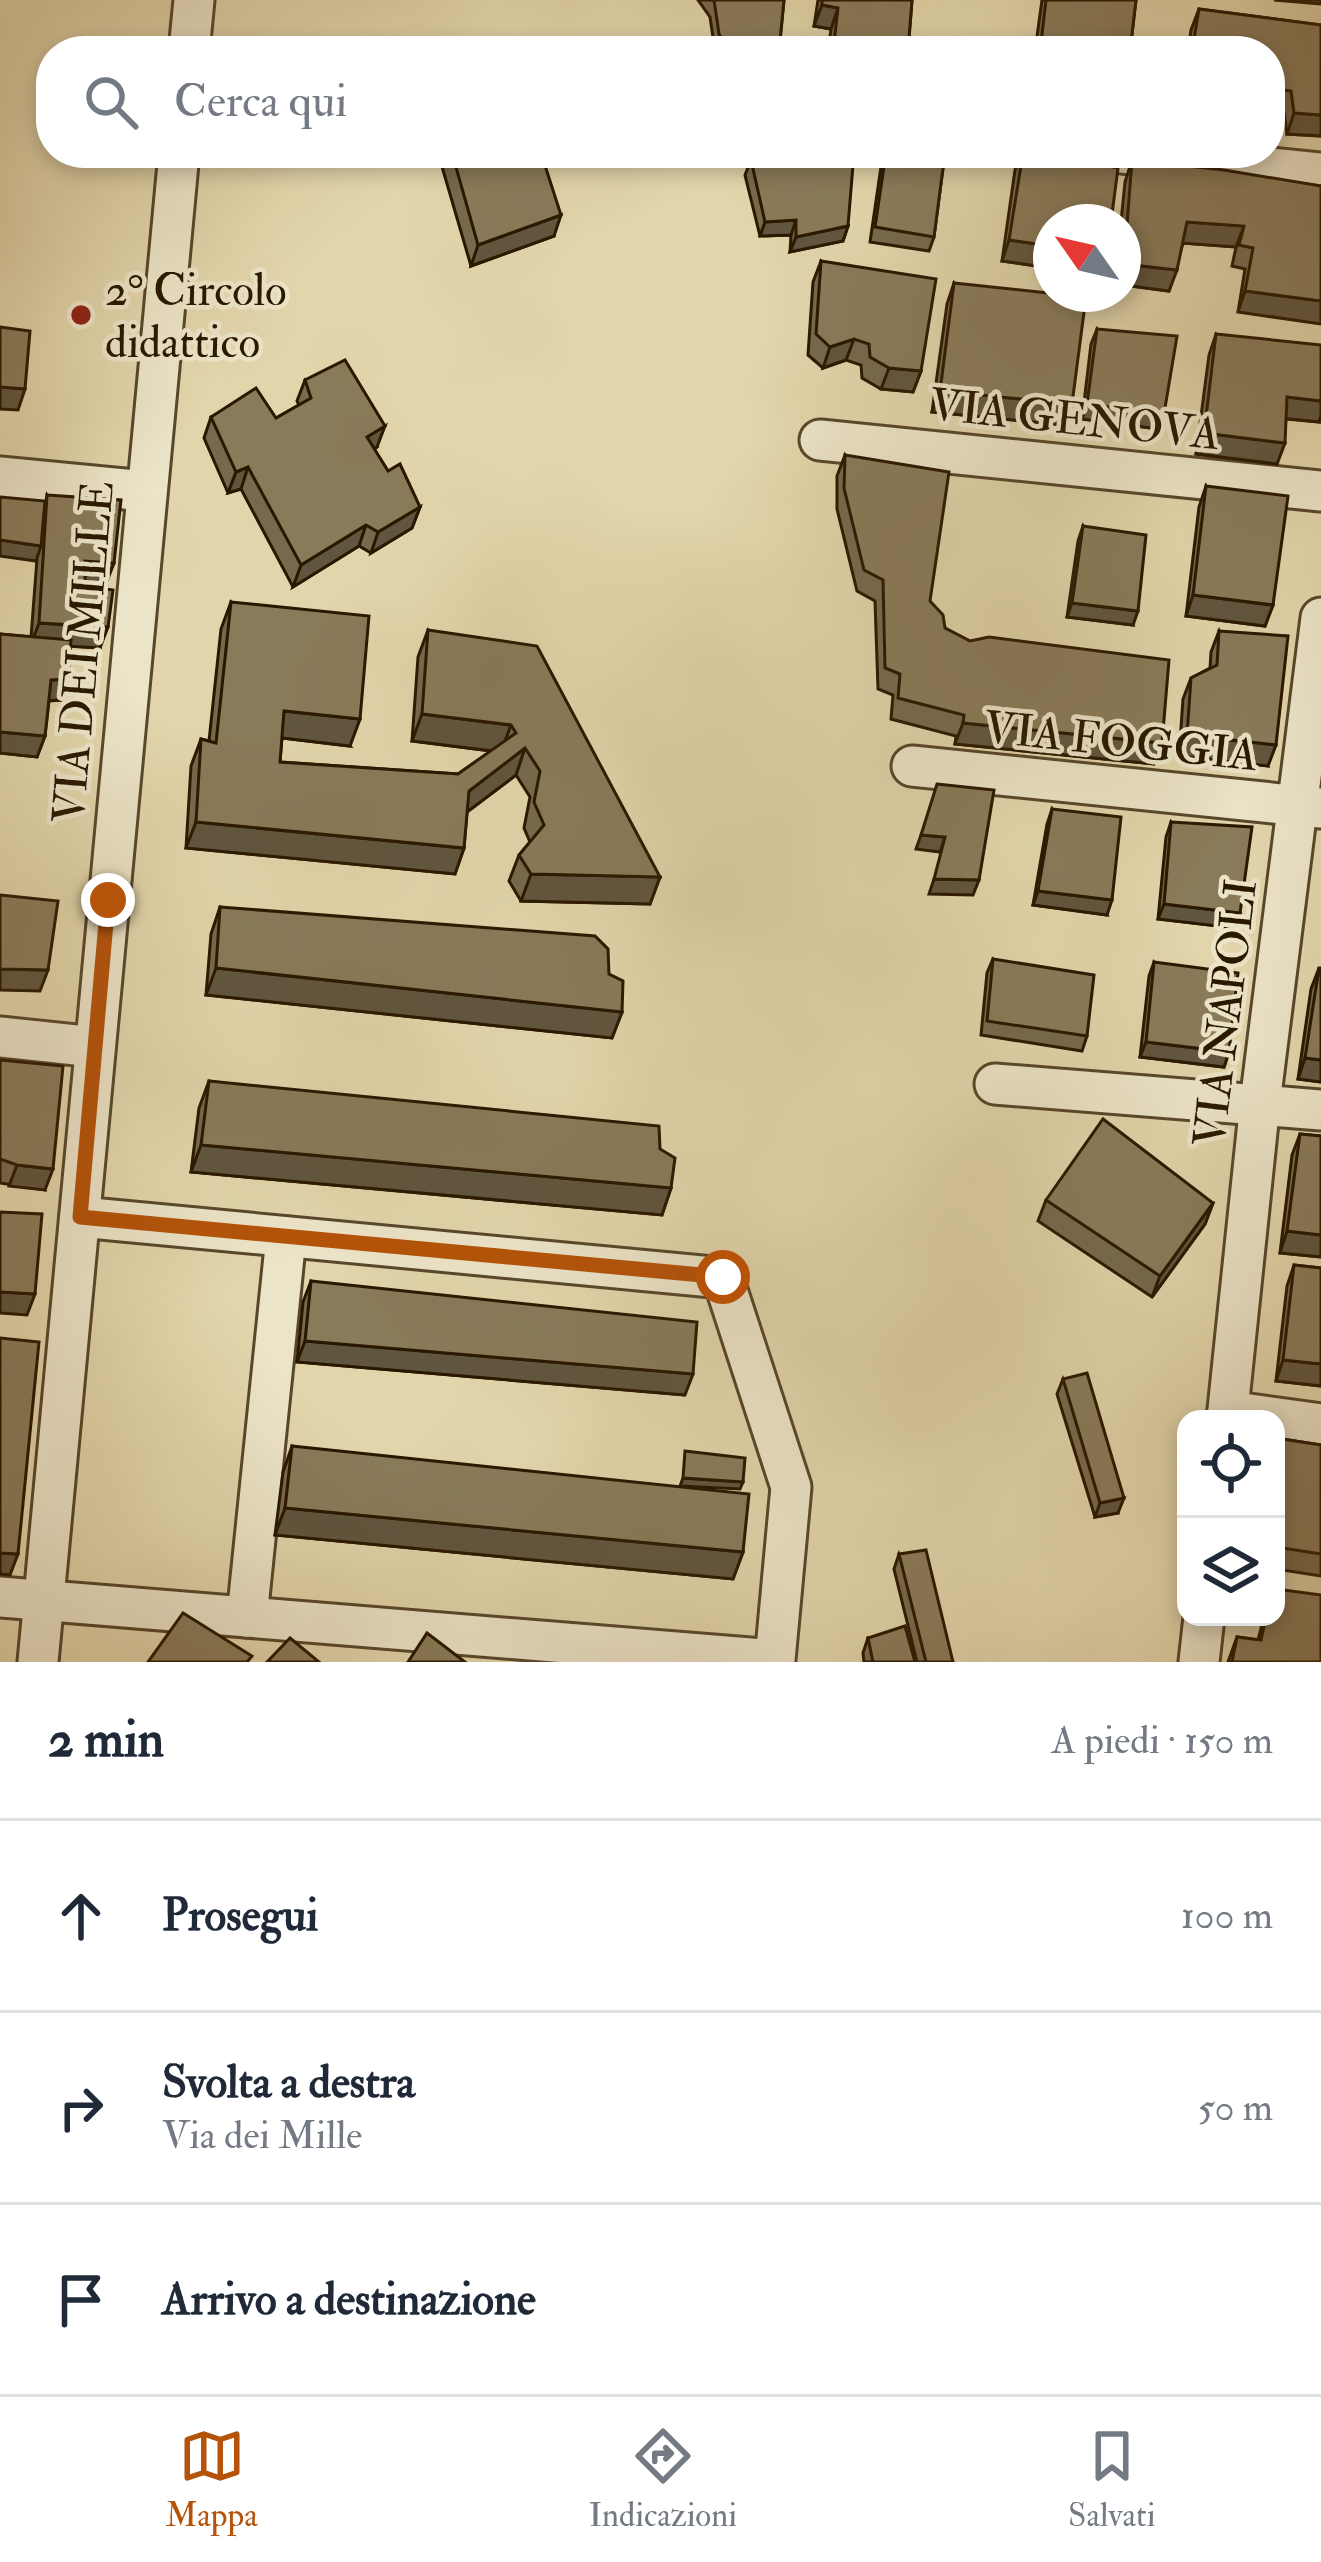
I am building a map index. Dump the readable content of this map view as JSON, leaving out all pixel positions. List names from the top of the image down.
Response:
{
  "streets": {
    "street": [
      "VIA GENOVA",
      "VIA DEI MILLE",
      "VIA FOGGIA",
      "VIA NAPOLI"
    ]
  },
  "crossings": [
    ["VIA FOGGIA", "VIA NAPOLI"]
  ],
  "places": ["2° Circolo didattico"],
  "north": "top left",
  "page": {
    "search": "Cerca qui",
    "heading": ["2 min", "A piedi · 150 m"],
    "list": [
      ["Prosegui", "100 m"],
      ["Svolta a destra", "Via dei Mille", "50 m"],
      "Arrivo a destinazione"
    ],
    "nav": ["Mappa", "Indicazioni", "Salvati"]
  }
}
